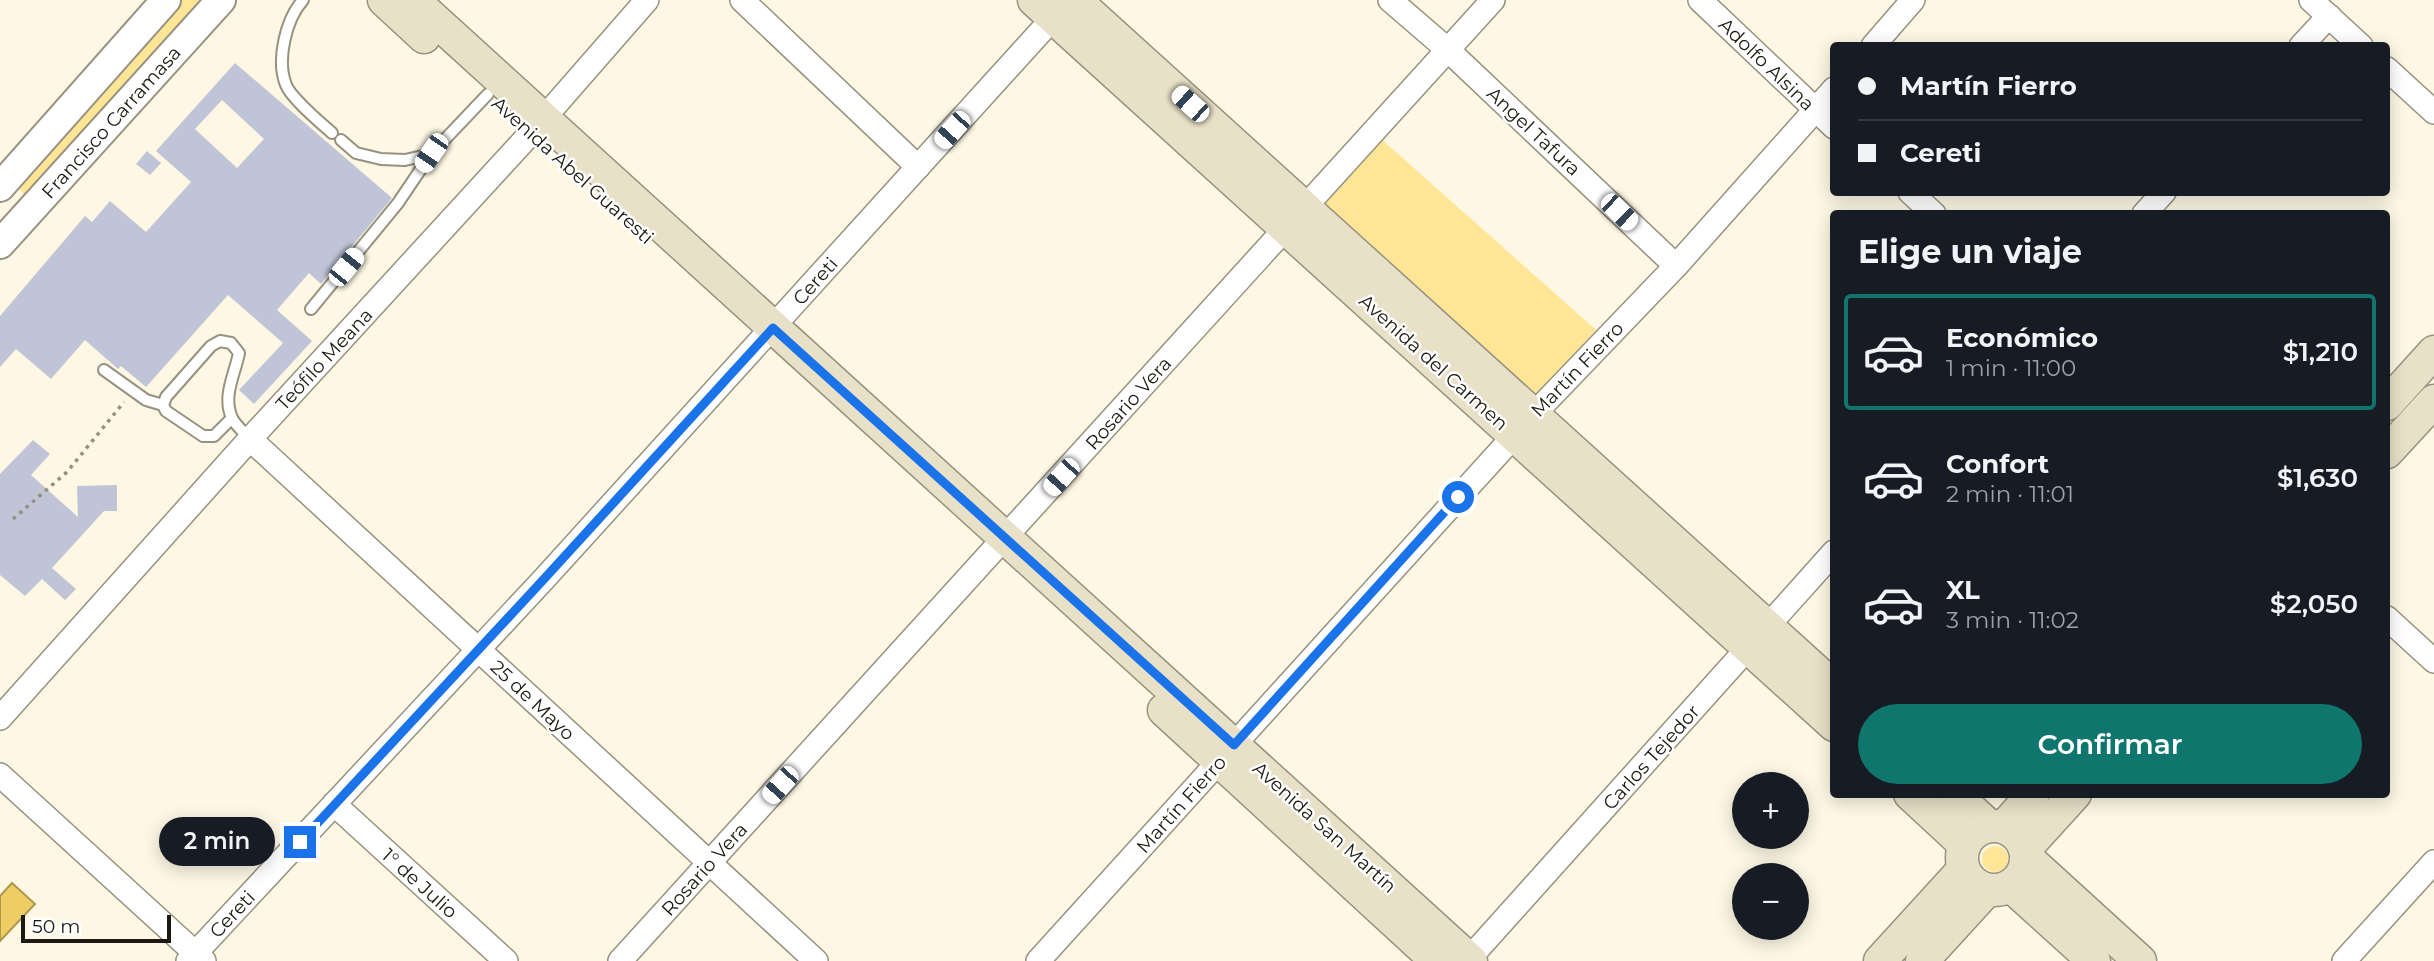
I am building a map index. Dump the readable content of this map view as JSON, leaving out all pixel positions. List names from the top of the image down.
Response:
{
  "streets": {
    "main road": ["Avenida Abel Guaresti", "Avenida del Carmen", "Avenida San Martín"],
    "street": [
      "Adolfo Alsina",
      "Francisco Carramasa",
      "Angel Tafura",
      "Cereti",
      "Teófilo Meana",
      "Martín Fierro",
      "Rosario Vera",
      "25 de Mayo",
      "Carlos Tejedor",
      "1° de Julio"
    ]
  },
  "crossings": [
    ["Adolfo Alsina", "Martín Fierro"],
    ["Angel Tafura", "Martín Fierro"],
    ["Angel Tafura", "Rosario Vera"],
    ["Avenida Abel Guaresti", "Cereti"],
    ["Avenida Abel Guaresti", "Teófilo Meana"],
    ["Avenida Abel Guaresti", "Avenida San Martín"],
    ["Cereti", "Avenida del Carmen"],
    ["Cereti", "25 de Mayo"],
    ["Cereti", "Avenida San Martín"],
    ["Cereti", "1° de Julio"],
    ["Teófilo Meana", "25 de Mayo"],
    ["Avenida del Carmen", "Martín Fierro"],
    ["Avenida del Carmen", "Rosario Vera"],
    ["Avenida del Carmen", "Carlos Tejedor"],
    ["Martín Fierro", "Avenida San Martín"],
    ["Rosario Vera", "25 de Mayo"],
    ["Rosario Vera", "Avenida San Martín"],
    ["Carlos Tejedor", "Avenida San Martín"]
  ],
  "scale_bar": "50 m",
  "page": {
    "banner": ["Martín Fierro", "Cereti"],
    "heading": "Elige un viaje",
    "list": [
      {
        "name": "Económico",
        "note": "1 min · 11:00",
        "value": "$1,210"
      },
      {
        "name": "Confort",
        "note": "2 min · 11:01",
        "value": "$1,630"
      },
      {
        "name": "XL",
        "note": "3 min · 11:02",
        "value": "$2,050"
      }
    ],
    "buttons": "Confirmar",
    "map_buttons": ["+", "−"],
    "bubble": "2 min",
    "scale": "50 m"
  }
}
